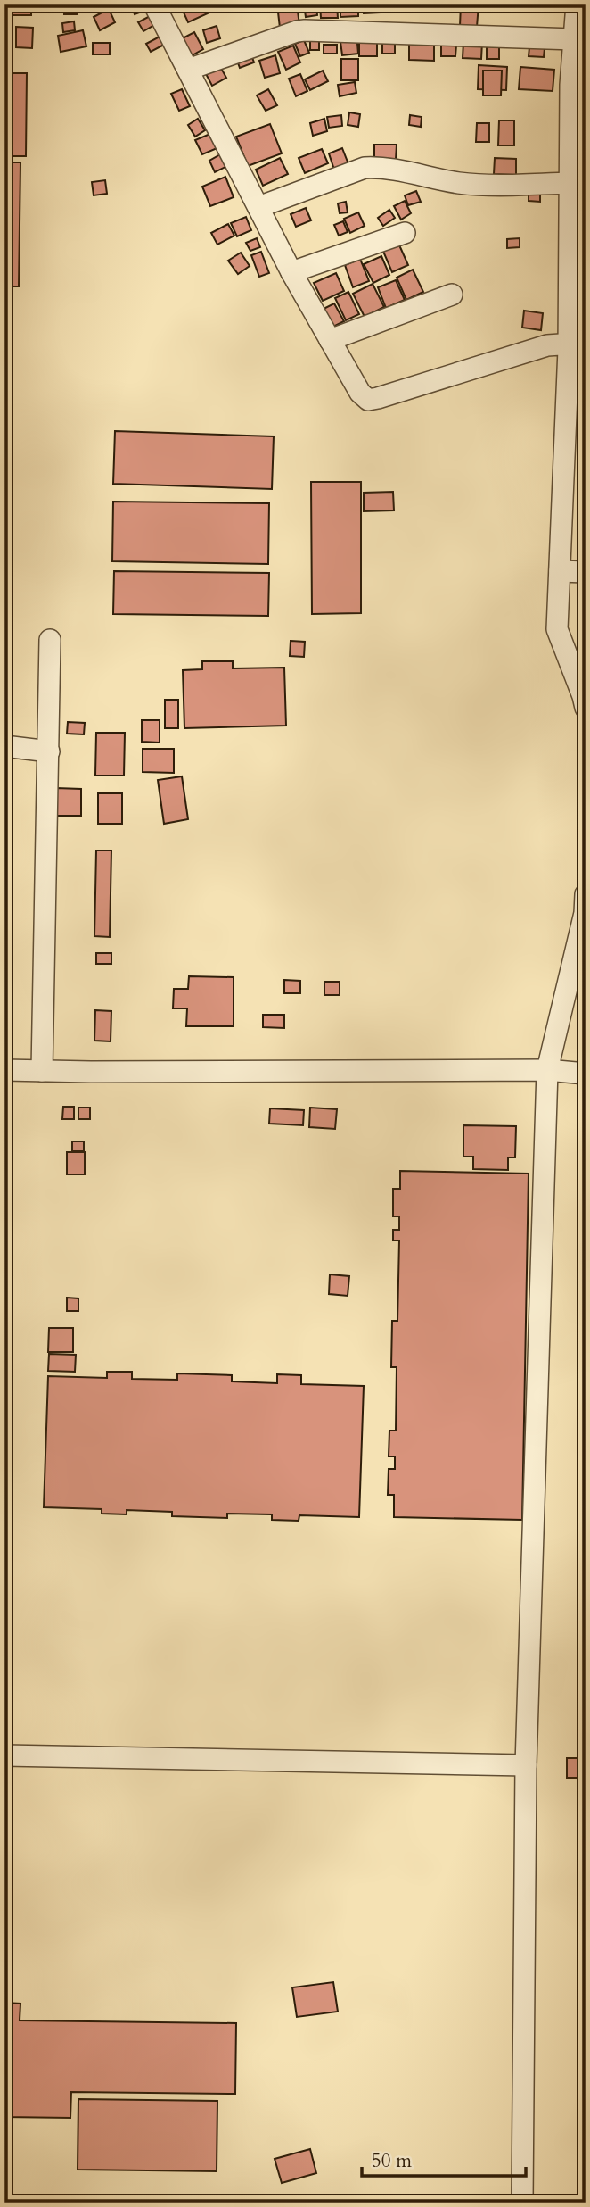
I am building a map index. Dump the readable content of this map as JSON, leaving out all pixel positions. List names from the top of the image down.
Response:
{
  "scale_bar": "50 m"
}
